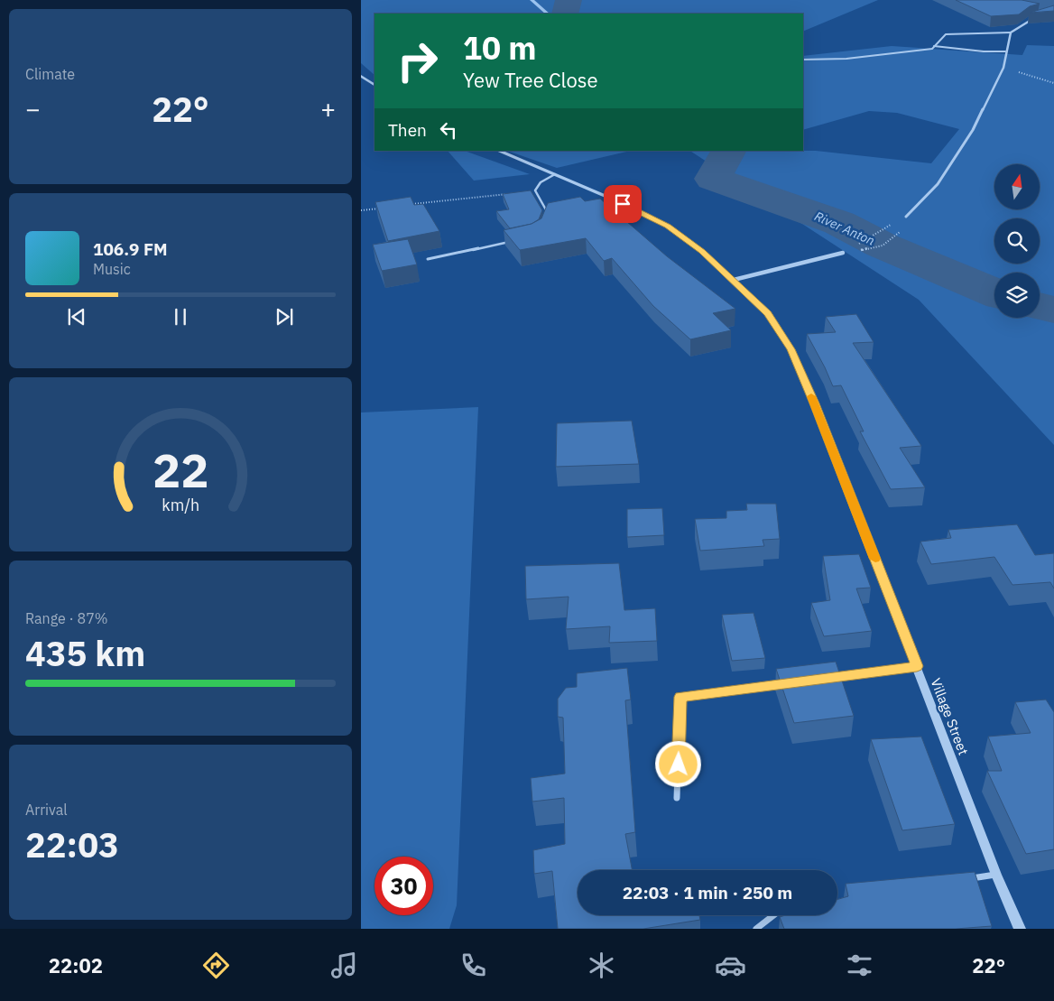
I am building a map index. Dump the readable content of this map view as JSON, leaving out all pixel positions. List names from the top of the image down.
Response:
{
  "streets": {
    "street": ["Village Street"]
  },
  "water": ["River Anton"],
  "north": "top",
  "page": {
    "tile": [
      "Climate",
      ["Range · 87%", "435 km"],
      ["Arrival", "22:03"]
    ],
    "turn": ["10 m", "Yew Tree Close"],
    "heat": ["−", "22°", "+"],
    "then": "Then",
    "song": ["106.9 FM", "Music"],
    "limit": "30",
    "trip": "22:03 · 1 min · 250 m",
    "tabs": ["22:02", "22°"],
    "gauge": ["22", "km/h"]
  }
}
